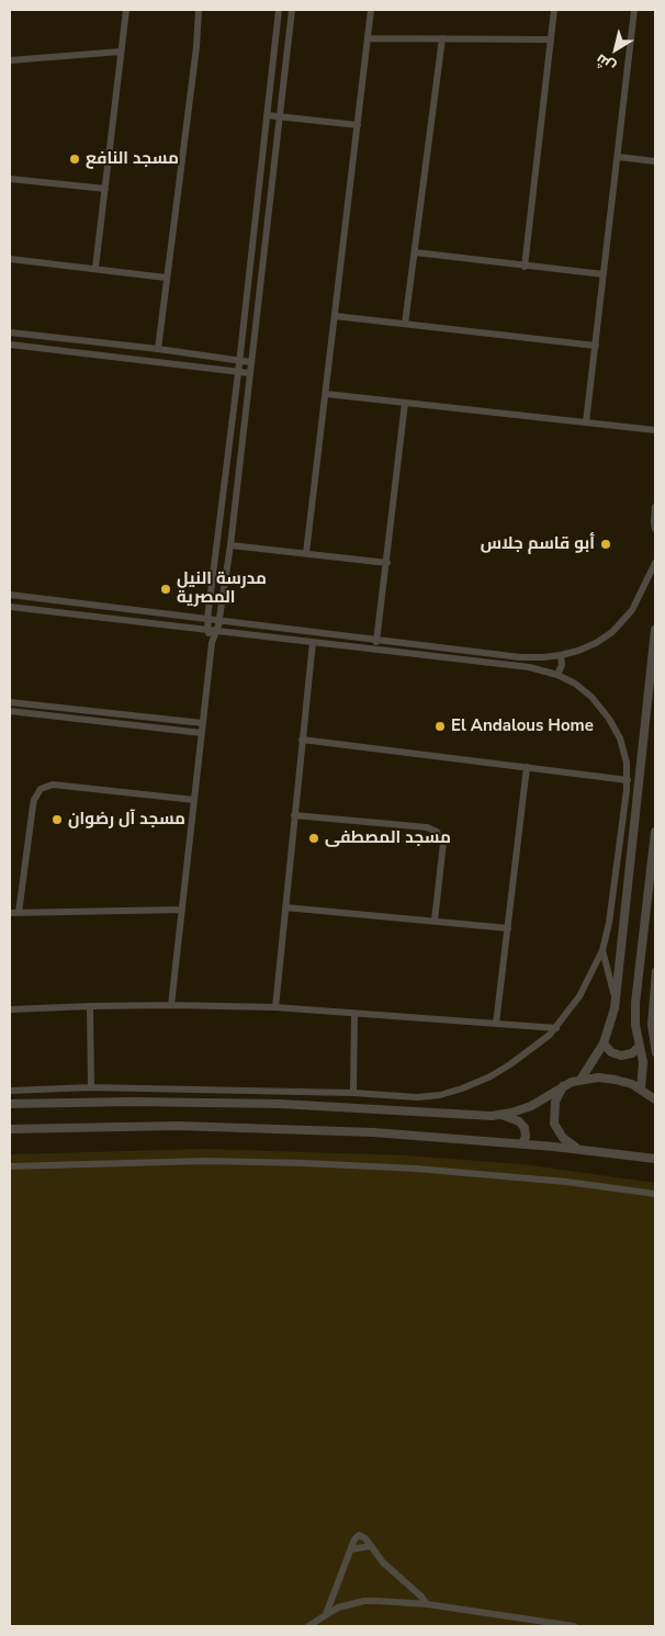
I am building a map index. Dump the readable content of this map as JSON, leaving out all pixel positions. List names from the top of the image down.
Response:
{
  "places": [
    "مسجد النافع",
    "أبو قاسم جلاس",
    "مدرسة النيل المصرية",
    "El Andalous Home",
    "مسجد آل رضوان",
    "مسجد المصطفى"
  ],
  "north": "bottom left"
}
